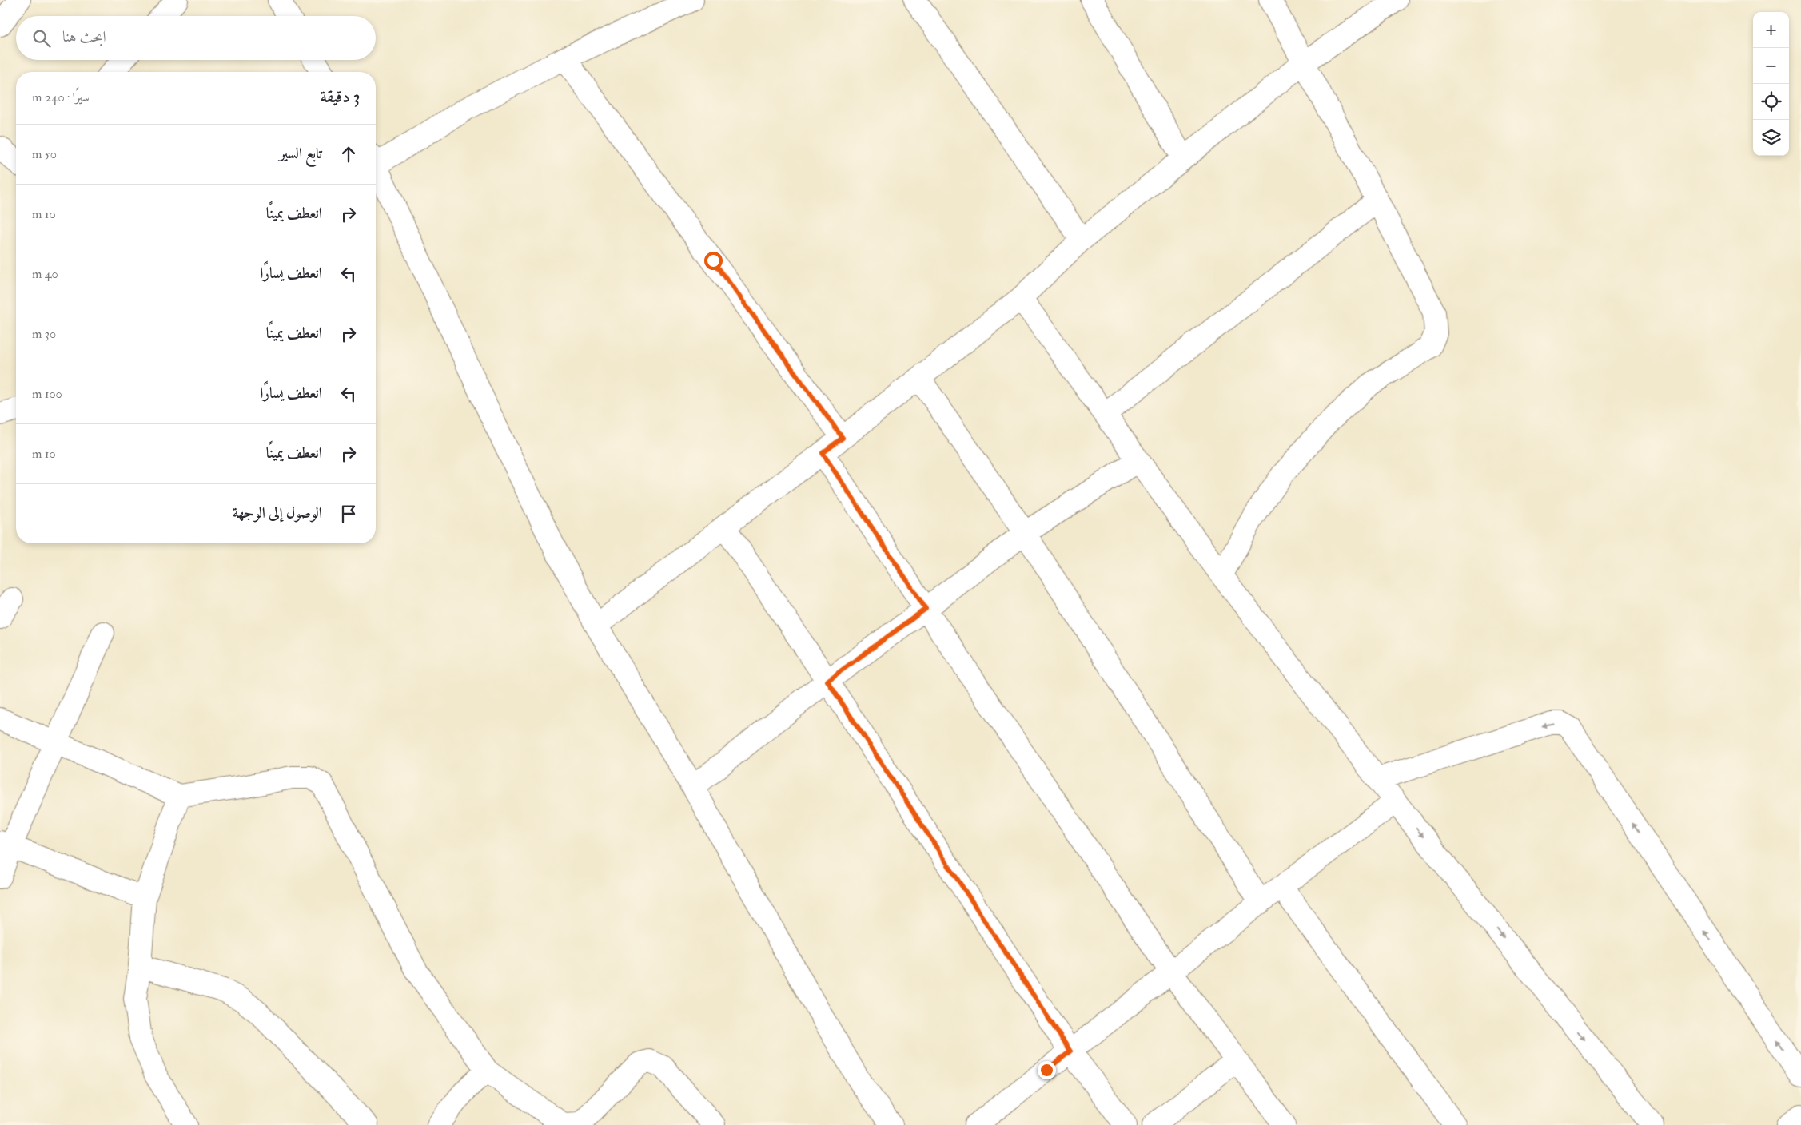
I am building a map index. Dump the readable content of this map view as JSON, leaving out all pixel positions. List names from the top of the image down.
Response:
{
  "page": {
    "map_buttons": ["+", "−"],
    "search": "ابحث هنا",
    "heading": ["3 دقيقة", "سيرًا · 240 m"],
    "list": [
      ["تابع السير", "50 m"],
      ["انعطف يمينًا", "10 m"],
      ["انعطف يسارًا", "40 m"],
      ["انعطف يمينًا", "30 m"],
      ["انعطف يسارًا", "100 m"],
      ["انعطف يمينًا", "10 m"],
      "الوصول إلى الوجهة"
    ]
  }
}
